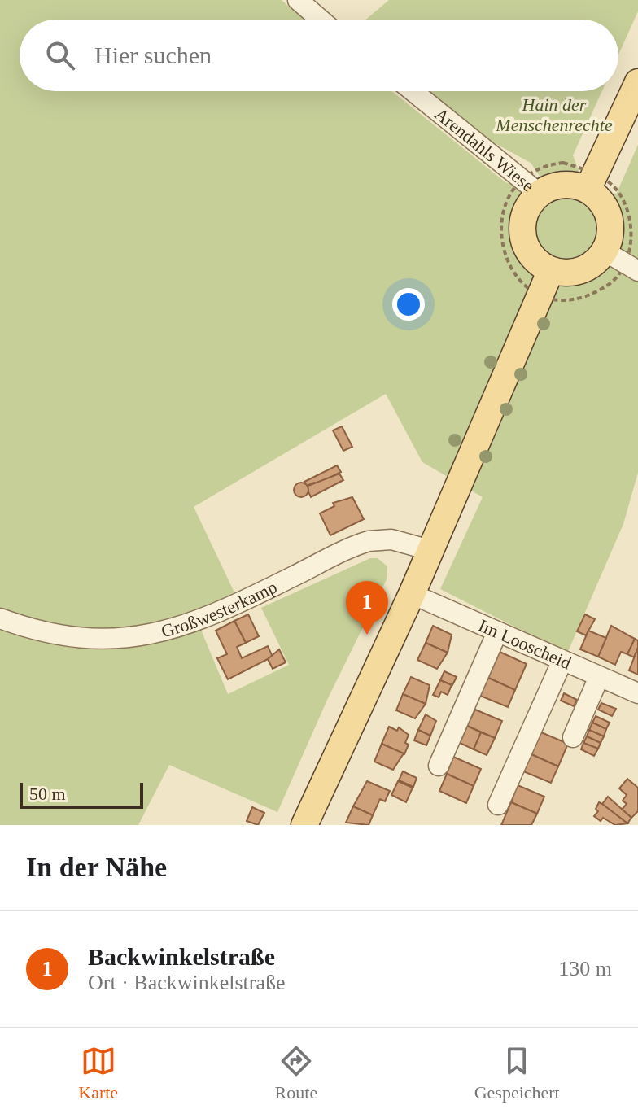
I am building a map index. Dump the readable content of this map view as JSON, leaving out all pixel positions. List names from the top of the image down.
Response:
{
  "streets": {
    "street": ["Arendahls Wiese", "Großwesterkamp", "Im Looscheid"]
  },
  "parks": ["Hain der Menschenrechte"],
  "scale_bar": "50 m",
  "page": {
    "search": "Hier suchen",
    "pins": "1",
    "scale": "50 m",
    "heading": "In der Nähe",
    "list": [
      {
        "mark": "1",
        "name": "Backwinkelstraße",
        "note": "Ort · Backwinkelstraße",
        "value": "130 m"
      }
    ],
    "nav": ["Karte", "Route", "Gespeichert"]
  }
}
